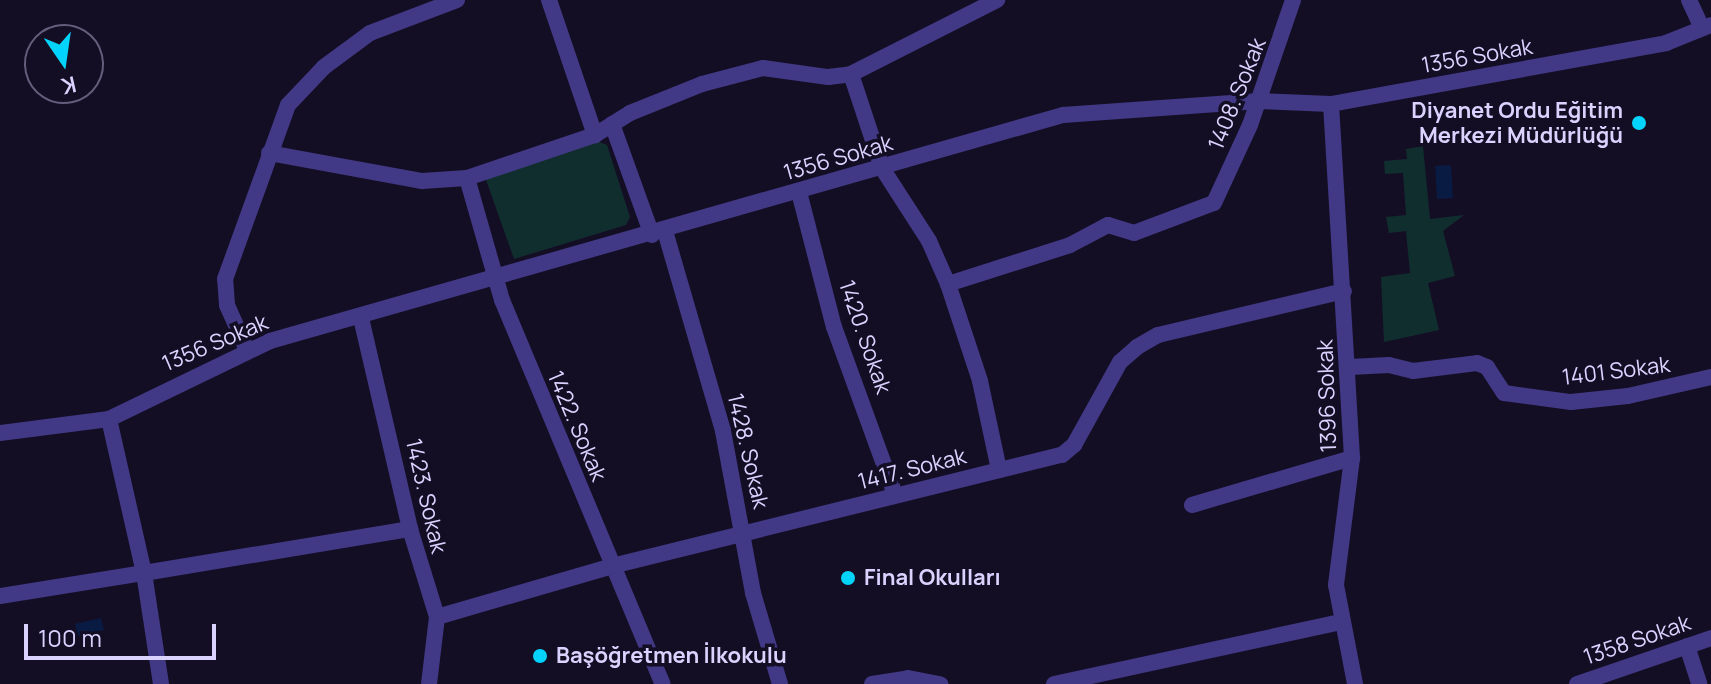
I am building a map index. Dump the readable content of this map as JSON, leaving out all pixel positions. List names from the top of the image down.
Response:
{
  "streets": {
    "street": [
      "1356 Sokak",
      "1408. Sokak",
      "1420. Sokak",
      "1401 Sokak",
      "1396 Sokak",
      "1422. Sokak",
      "1428. Sokak",
      "1417. Sokak",
      "1423. Sokak",
      "1358 Sokak"
    ]
  },
  "crossings": [
    ["1356 Sokak", "1408. Sokak"],
    ["1356 Sokak", "1420. Sokak"],
    ["1356 Sokak", "1396 Sokak"],
    ["1356 Sokak", "1422. Sokak"],
    ["1356 Sokak", "1428. Sokak"],
    ["1356 Sokak", "1423. Sokak"],
    ["1420. Sokak", "1417. Sokak"],
    ["1401 Sokak", "1396 Sokak"],
    ["1396 Sokak", "1417. Sokak"],
    ["1422. Sokak", "1417. Sokak"],
    ["1428. Sokak", "1417. Sokak"],
    ["1417. Sokak", "1423. Sokak"]
  ],
  "places": ["Diyanet Ordu Eğitim Merkezi Müdürlüğü", "Final Okulları", "Başöğretmen İlkokulu"],
  "scale_bar": "100 m",
  "north": "bottom"
}
